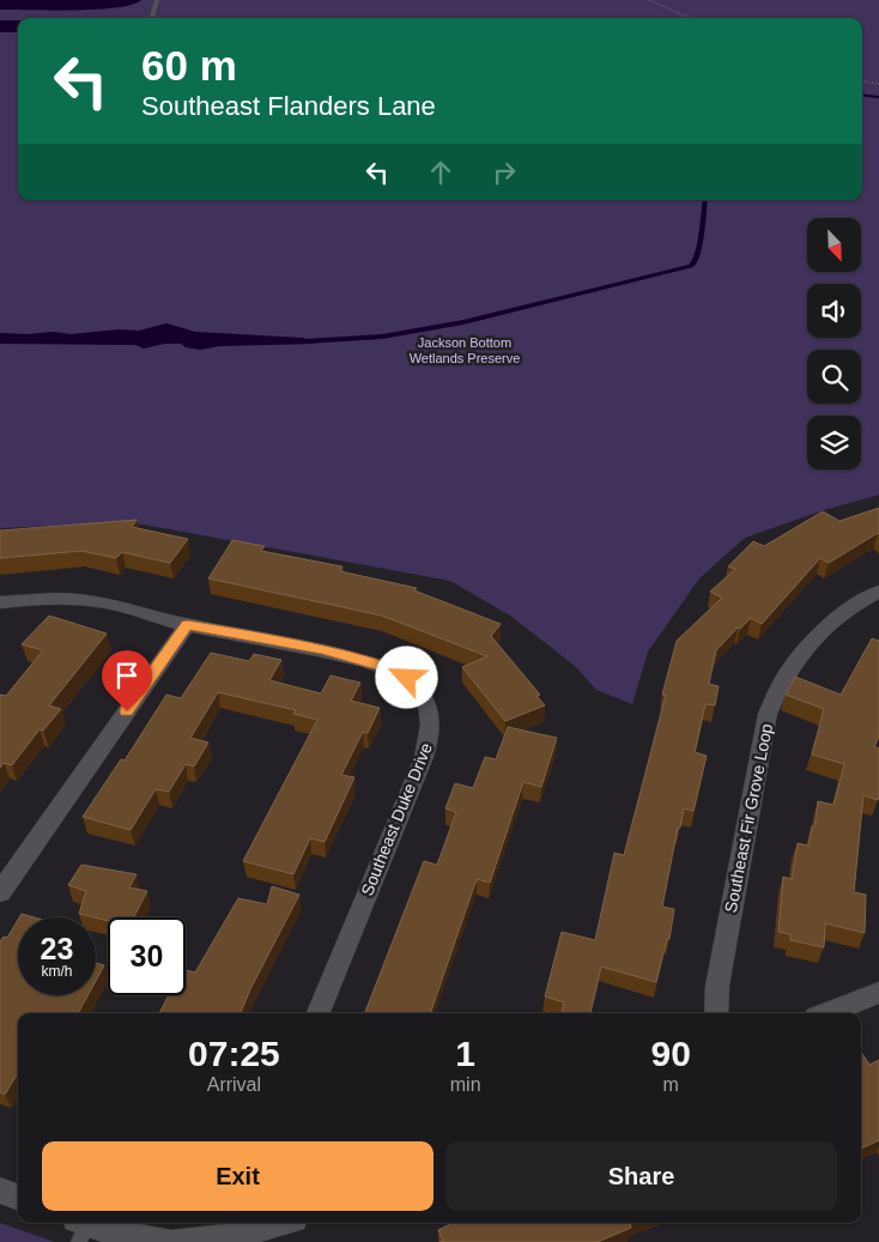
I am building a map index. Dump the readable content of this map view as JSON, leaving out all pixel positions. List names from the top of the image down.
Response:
{
  "streets": {
    "street": ["Southeast Fir Grove Loop", "Southeast Duke Drive"]
  },
  "parks": ["Jackson Bottom Wetlands Preserve"],
  "north": "bottom right",
  "page": {
    "turn": ["60 m", "Southeast Flanders Lane"],
    "speed": "23 km/h",
    "limit": "30",
    "eta": [
      "07:25",
      "Arrival",
      "1",
      "min",
      "90",
      "m"
    ],
    "buttons": ["Exit", "Share"]
  }
}
